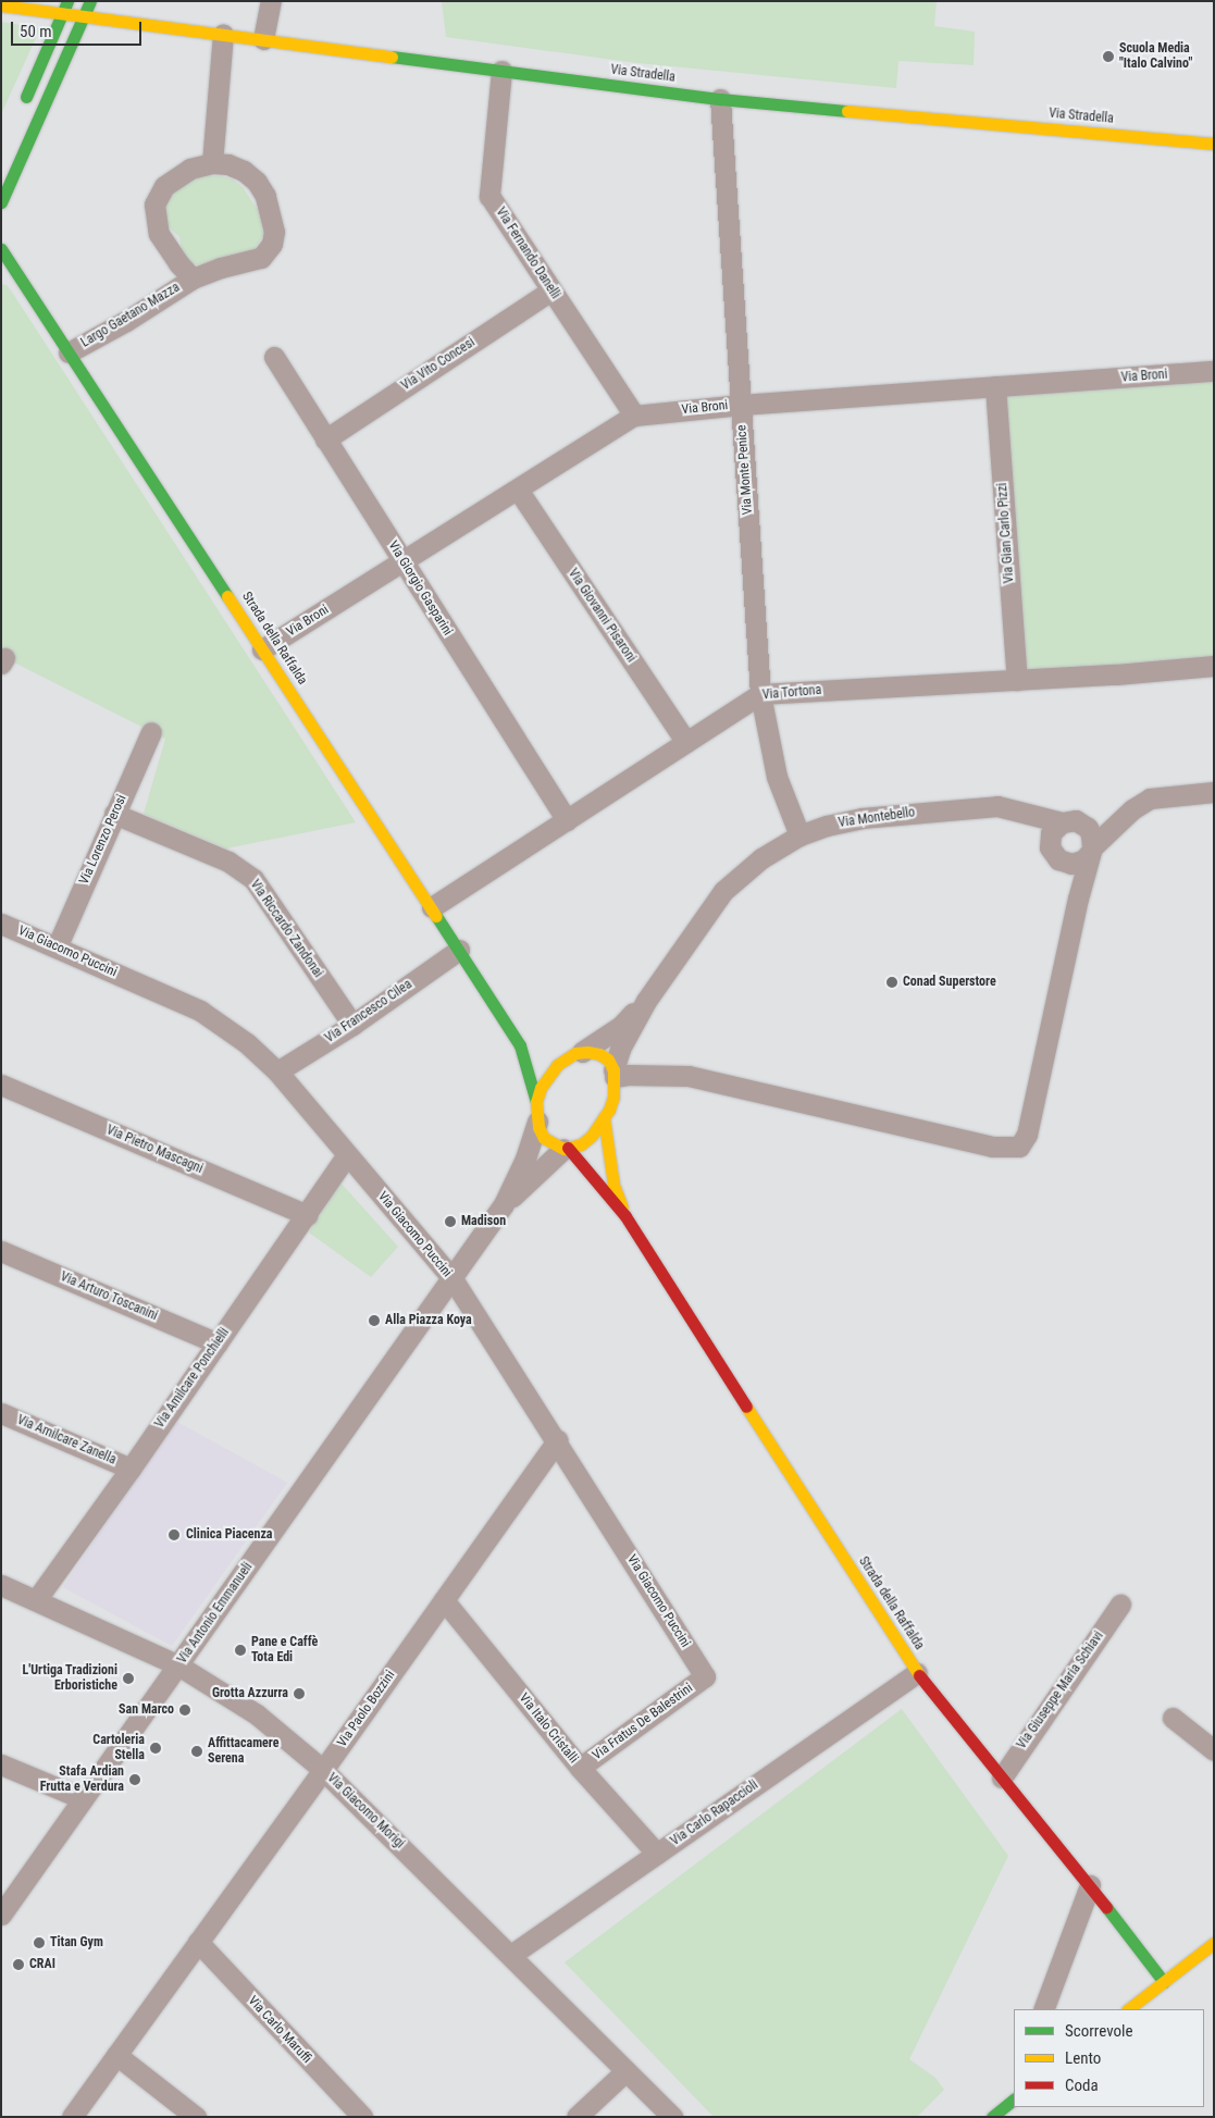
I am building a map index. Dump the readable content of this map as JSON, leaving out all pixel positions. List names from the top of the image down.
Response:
{
  "streets": {
    "street": [
      "Via Stradella",
      "Via Fernando Danelli",
      "Largo Gaetano Mazza",
      "Via Vito Concesi",
      "Via Broni",
      "Via Monte Penice",
      "Via Gian Carlo Pizzi",
      "Via Giorgio Gasparini",
      "Via Giovanni Pisaroni",
      "Strada della Raffalda",
      "Via Tortona",
      "Via Montebello",
      "Via Lorenzo Perosi",
      "Via Riccardo Zandonai",
      "Via Giacomo Puccini",
      "Via Francesco Cilea",
      "Via Pietro Mascagni",
      "Via Arturo Toscanini",
      "Via Amilcare Ponchielli",
      "Via Amilcare Zanella",
      "Via Antonio Emmanueli",
      "Via Giuseppe Maria Schiavi",
      "Via Paolo Bozzini",
      "Via Fratus De Balestrini",
      "Via Italo Cristalli",
      "Via Giacomo Morigi",
      "Via Carlo Rapaccioli",
      "Via Carlo Maruffi"
    ]
  },
  "crossings": [
    ["Via Stradella", "Via Fernando Danelli"],
    ["Via Stradella", "Via Monte Penice"],
    ["Via Fernando Danelli", "Via Vito Concesi"],
    ["Via Fernando Danelli", "Via Broni"],
    ["Largo Gaetano Mazza", "Strada della Raffalda"],
    ["Via Vito Concesi", "Via Giorgio Gasparini"],
    ["Via Broni", "Via Monte Penice"],
    ["Via Broni", "Via Gian Carlo Pizzi"],
    ["Via Broni", "Via Giorgio Gasparini"],
    ["Via Broni", "Via Giovanni Pisaroni"],
    ["Via Broni", "Strada della Raffalda"],
    ["Via Monte Penice", "Via Tortona"],
    ["Via Monte Penice", "Via Montebello"],
    ["Via Gian Carlo Pizzi", "Via Tortona"],
    ["Via Giorgio Gasparini", "Via Tortona"],
    ["Via Giovanni Pisaroni", "Via Tortona"],
    ["Strada della Raffalda", "Via Tortona"],
    ["Strada della Raffalda", "Via Montebello"],
    ["Strada della Raffalda", "Via Francesco Cilea"],
    ["Strada della Raffalda", "Via Antonio Emmanueli"],
    ["Strada della Raffalda", "Via Giuseppe Maria Schiavi"],
    ["Strada della Raffalda", "Via Carlo Rapaccioli"],
    ["Via Montebello", "Via Antonio Emmanueli"],
    ["Via Lorenzo Perosi", "Via Riccardo Zandonai"],
    ["Via Lorenzo Perosi", "Via Giacomo Puccini"],
    ["Via Riccardo Zandonai", "Via Francesco Cilea"],
    ["Via Giacomo Puccini", "Via Francesco Cilea"],
    ["Via Giacomo Puccini", "Via Amilcare Ponchielli"],
    ["Via Giacomo Puccini", "Via Antonio Emmanueli"],
    ["Via Giacomo Puccini", "Via Paolo Bozzini"],
    ["Via Giacomo Puccini", "Via Fratus De Balestrini"],
    ["Via Pietro Mascagni", "Via Amilcare Ponchielli"],
    ["Via Arturo Toscanini", "Via Amilcare Ponchielli"],
    ["Via Amilcare Ponchielli", "Via Amilcare Zanella"],
    ["Via Amilcare Ponchielli", "Via Giacomo Morigi"],
    ["Via Antonio Emmanueli", "Via Giacomo Morigi"],
    ["Via Paolo Bozzini", "Via Italo Cristalli"],
    ["Via Paolo Bozzini", "Via Giacomo Morigi"],
    ["Via Paolo Bozzini", "Via Carlo Maruffi"],
    ["Via Fratus De Balestrini", "Via Italo Cristalli"],
    ["Via Italo Cristalli", "Via Carlo Rapaccioli"],
    ["Via Giacomo Morigi", "Via Carlo Rapaccioli"]
  ],
  "places": [
    "Scuola Media \"Italo Calvino\"",
    "Conad Superstore",
    "Madison",
    "Alla Piazza Koya",
    "Clinica Piacenza",
    "Pane e Caffè Tota Edi",
    "L'Urtiga Tradizioni Erboristiche",
    "Grotta Azzurra",
    "San Marco",
    "Cartoleria Stella",
    "Affittacamere Serena",
    "Stafa Ardian Frutta e Verdura",
    "Titan Gym",
    "CRAI"
  ],
  "legend": ["Scorrevole", "Lento", "Coda"],
  "scale_bar": "50 m"
}
